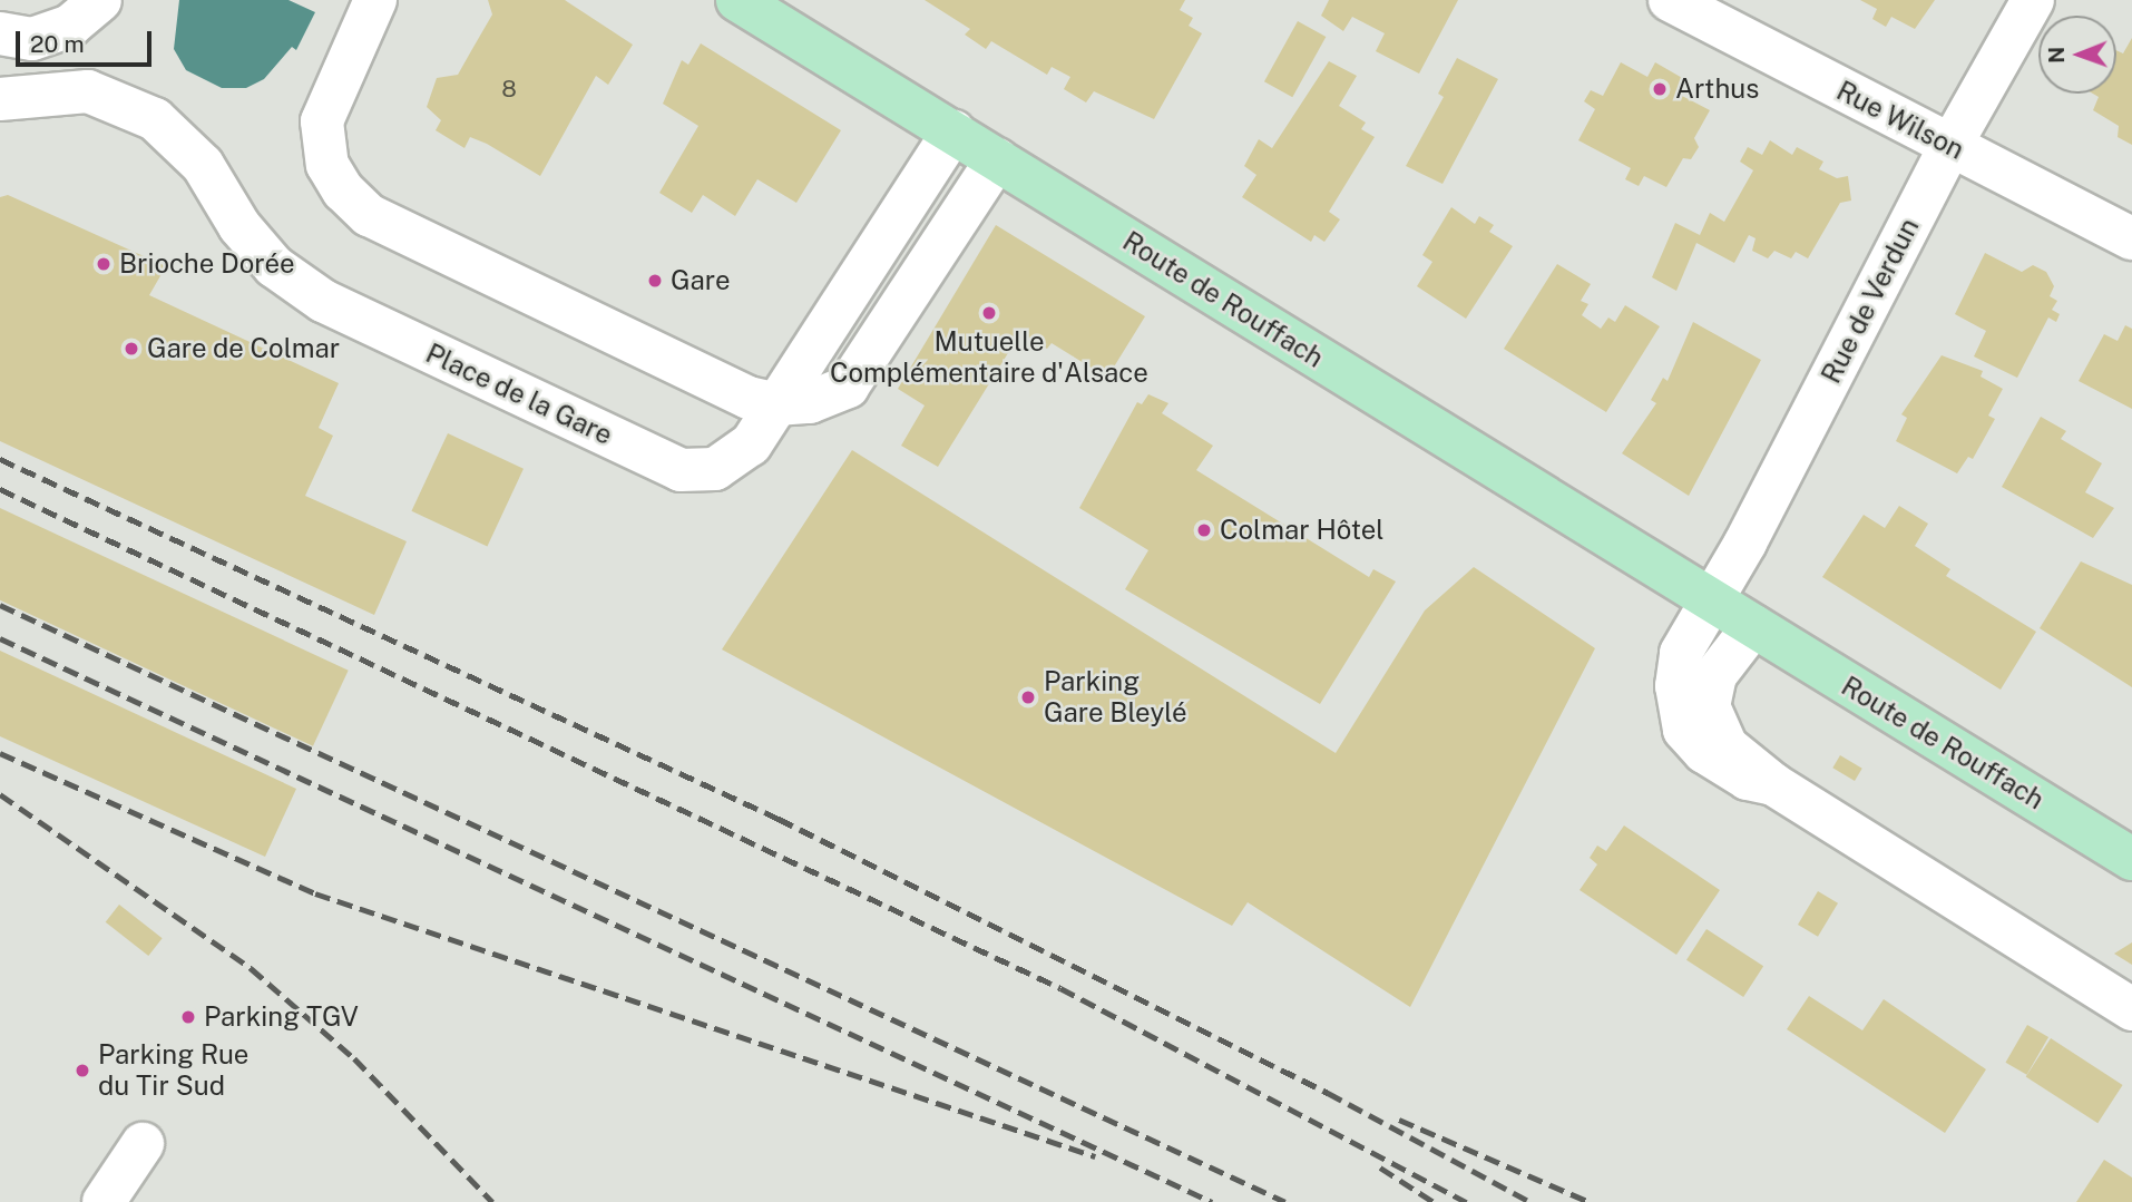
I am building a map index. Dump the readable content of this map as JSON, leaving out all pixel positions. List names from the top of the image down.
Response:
{
  "streets": {
    "main road": ["Route de Rouffach"],
    "street": ["Rue Wilson", "Rue de Verdun", "Place de la Gare"]
  },
  "crossings": [
    ["Rue Wilson", "Rue de Verdun"],
    ["Route de Rouffach", "Rue de Verdun"],
    ["Route de Rouffach", "Place de la Gare"]
  ],
  "places": [
    "Arthus",
    "Brioche Dorée",
    "Gare",
    "Mutuelle Complémentaire d'Alsace",
    "Gare de Colmar",
    "Colmar Hôtel",
    "Parking Gare Bleylé",
    "Parking TGV",
    "Parking Rue du Tir Sud"
  ],
  "house_numbers": ["8"],
  "scale_bar": "20 m",
  "north": "left"
}
